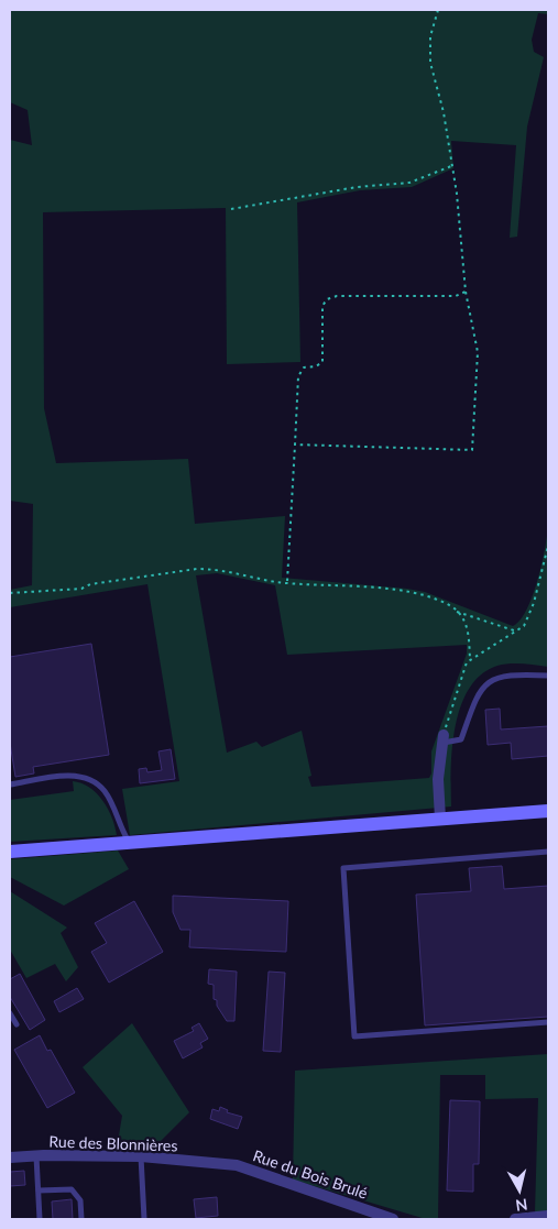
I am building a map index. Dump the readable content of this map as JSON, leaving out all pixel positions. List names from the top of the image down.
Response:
{
  "streets": {
    "street": ["Rue des Blonnières", "Rue du Bois Brulé"]
  },
  "crossings": [
    ["Rue des Blonnières", "Rue du Bois Brulé"]
  ],
  "north": "bottom"
}
